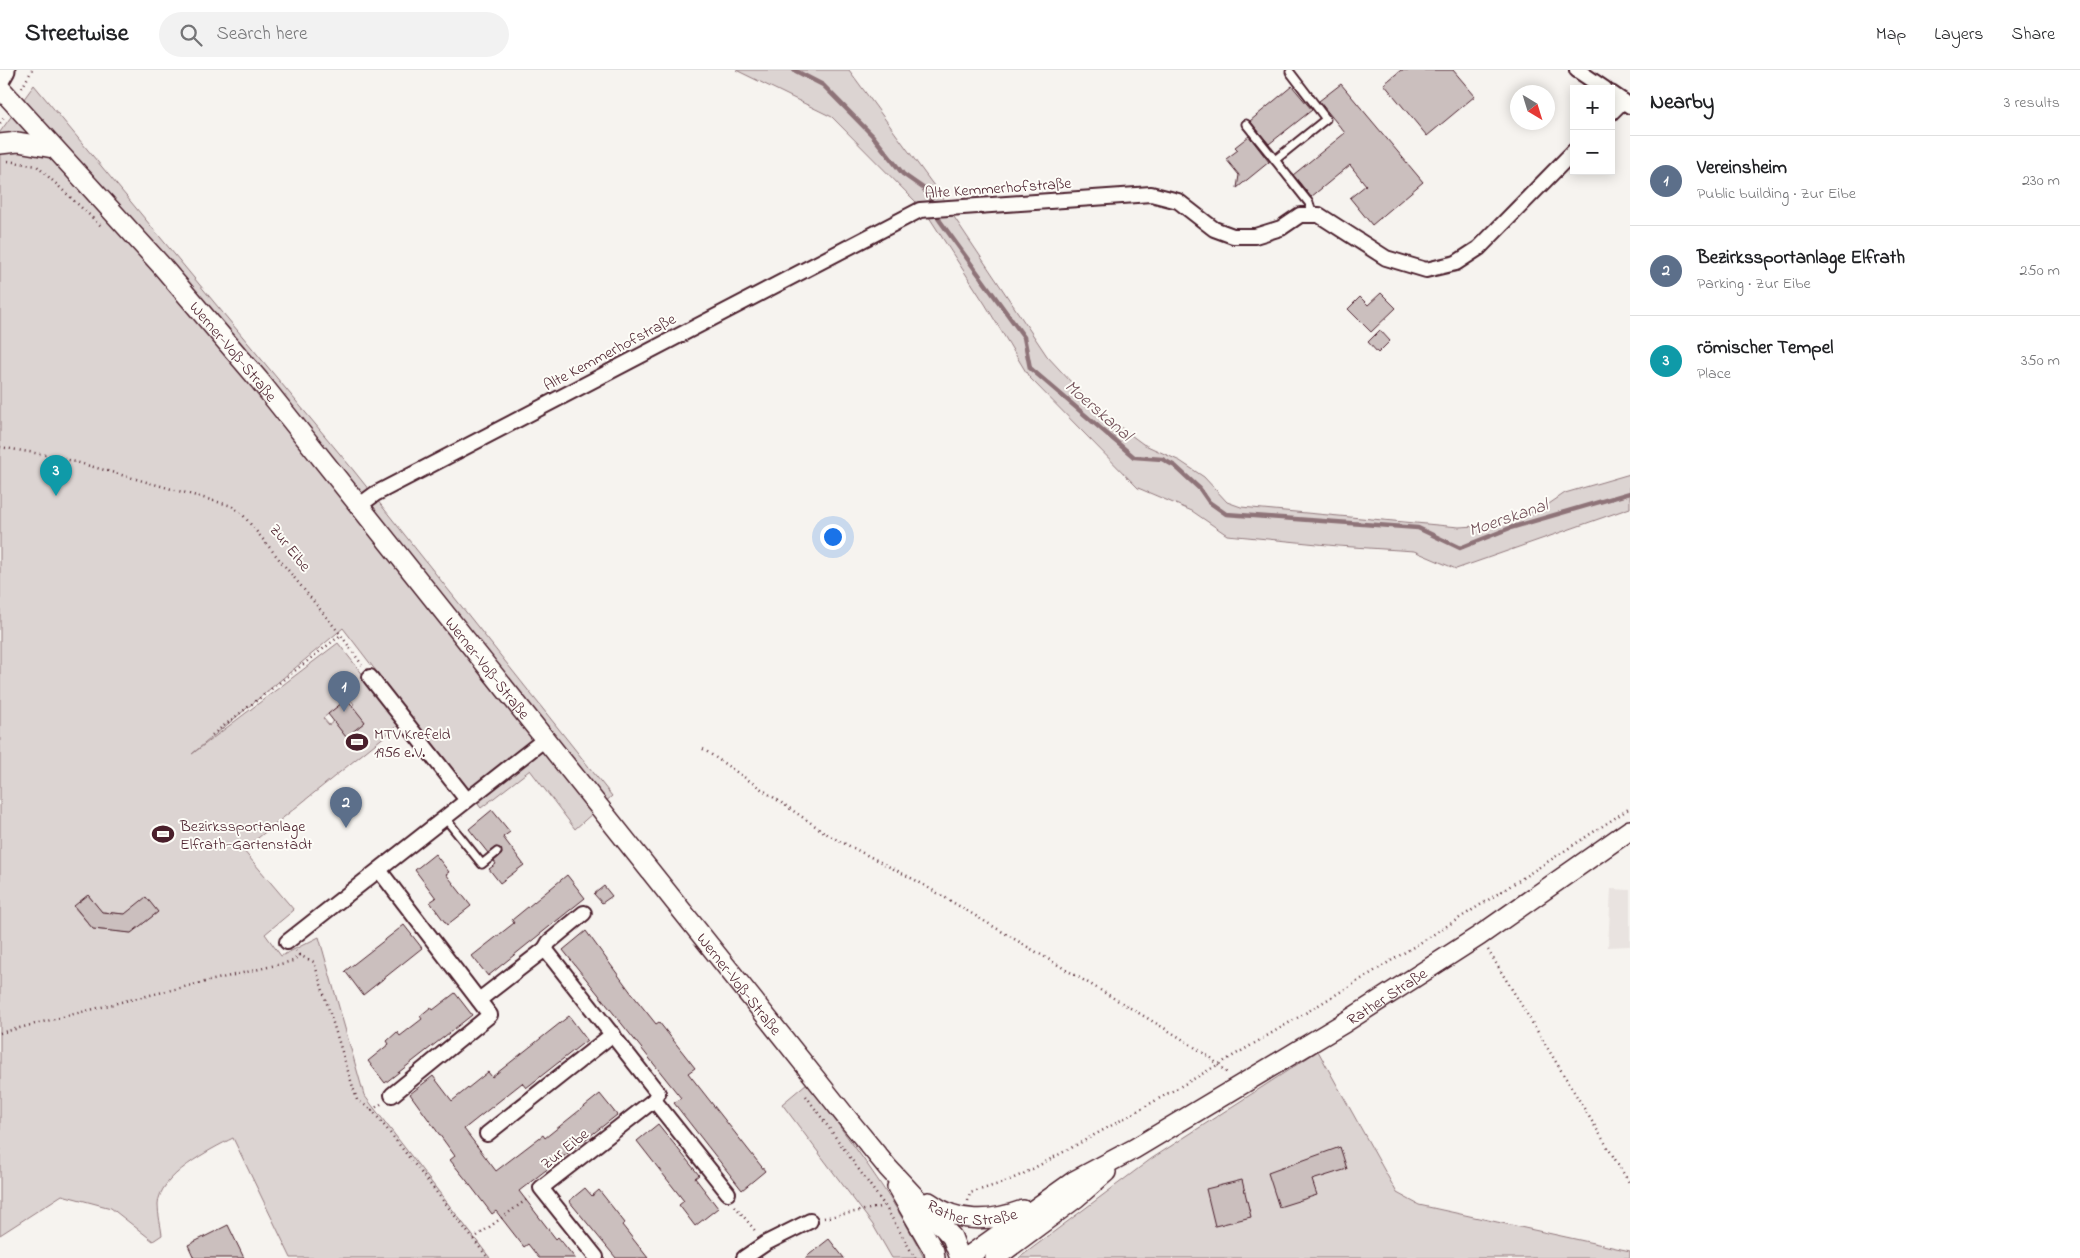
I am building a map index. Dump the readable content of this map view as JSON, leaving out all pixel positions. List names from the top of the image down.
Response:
{
  "streets": {
    "main road": ["Werner-Voß-Straße", "Rather Straße"],
    "street": ["Alte Kemmerhofstraße", "Zur Eibe"]
  },
  "crossings": [
    ["Alte Kemmerhofstraße", "Werner-Voß-Straße"],
    ["Werner-Voß-Straße", "Rather Straße"]
  ],
  "water": ["Moerskanal"],
  "places": {
    "sports": ["MTV Krefeld 1956 e.V.", "Bezirkssportanlage Elfrath-Gartenstadt"]
  },
  "north": "bottom right",
  "page": {
    "header": "Streetwise",
    "search": "Search here",
    "nav": ["Map", "Layers", "Share"],
    "heading": ["Nearby", "3 results"],
    "map_buttons": ["+", "−"],
    "list": [
      {
        "mark": "1",
        "name": "Vereinsheim",
        "note": "Public building · Zur Eibe",
        "value": "230 m"
      },
      {
        "mark": "2",
        "name": "Bezirkssportanlage Elfrath",
        "note": "Parking · Zur Eibe",
        "value": "250 m"
      },
      {
        "mark": "3",
        "name": "römischer Tempel",
        "note": "Place",
        "value": "350 m"
      }
    ],
    "pins": ["3", "1", "2"]
  }
}
